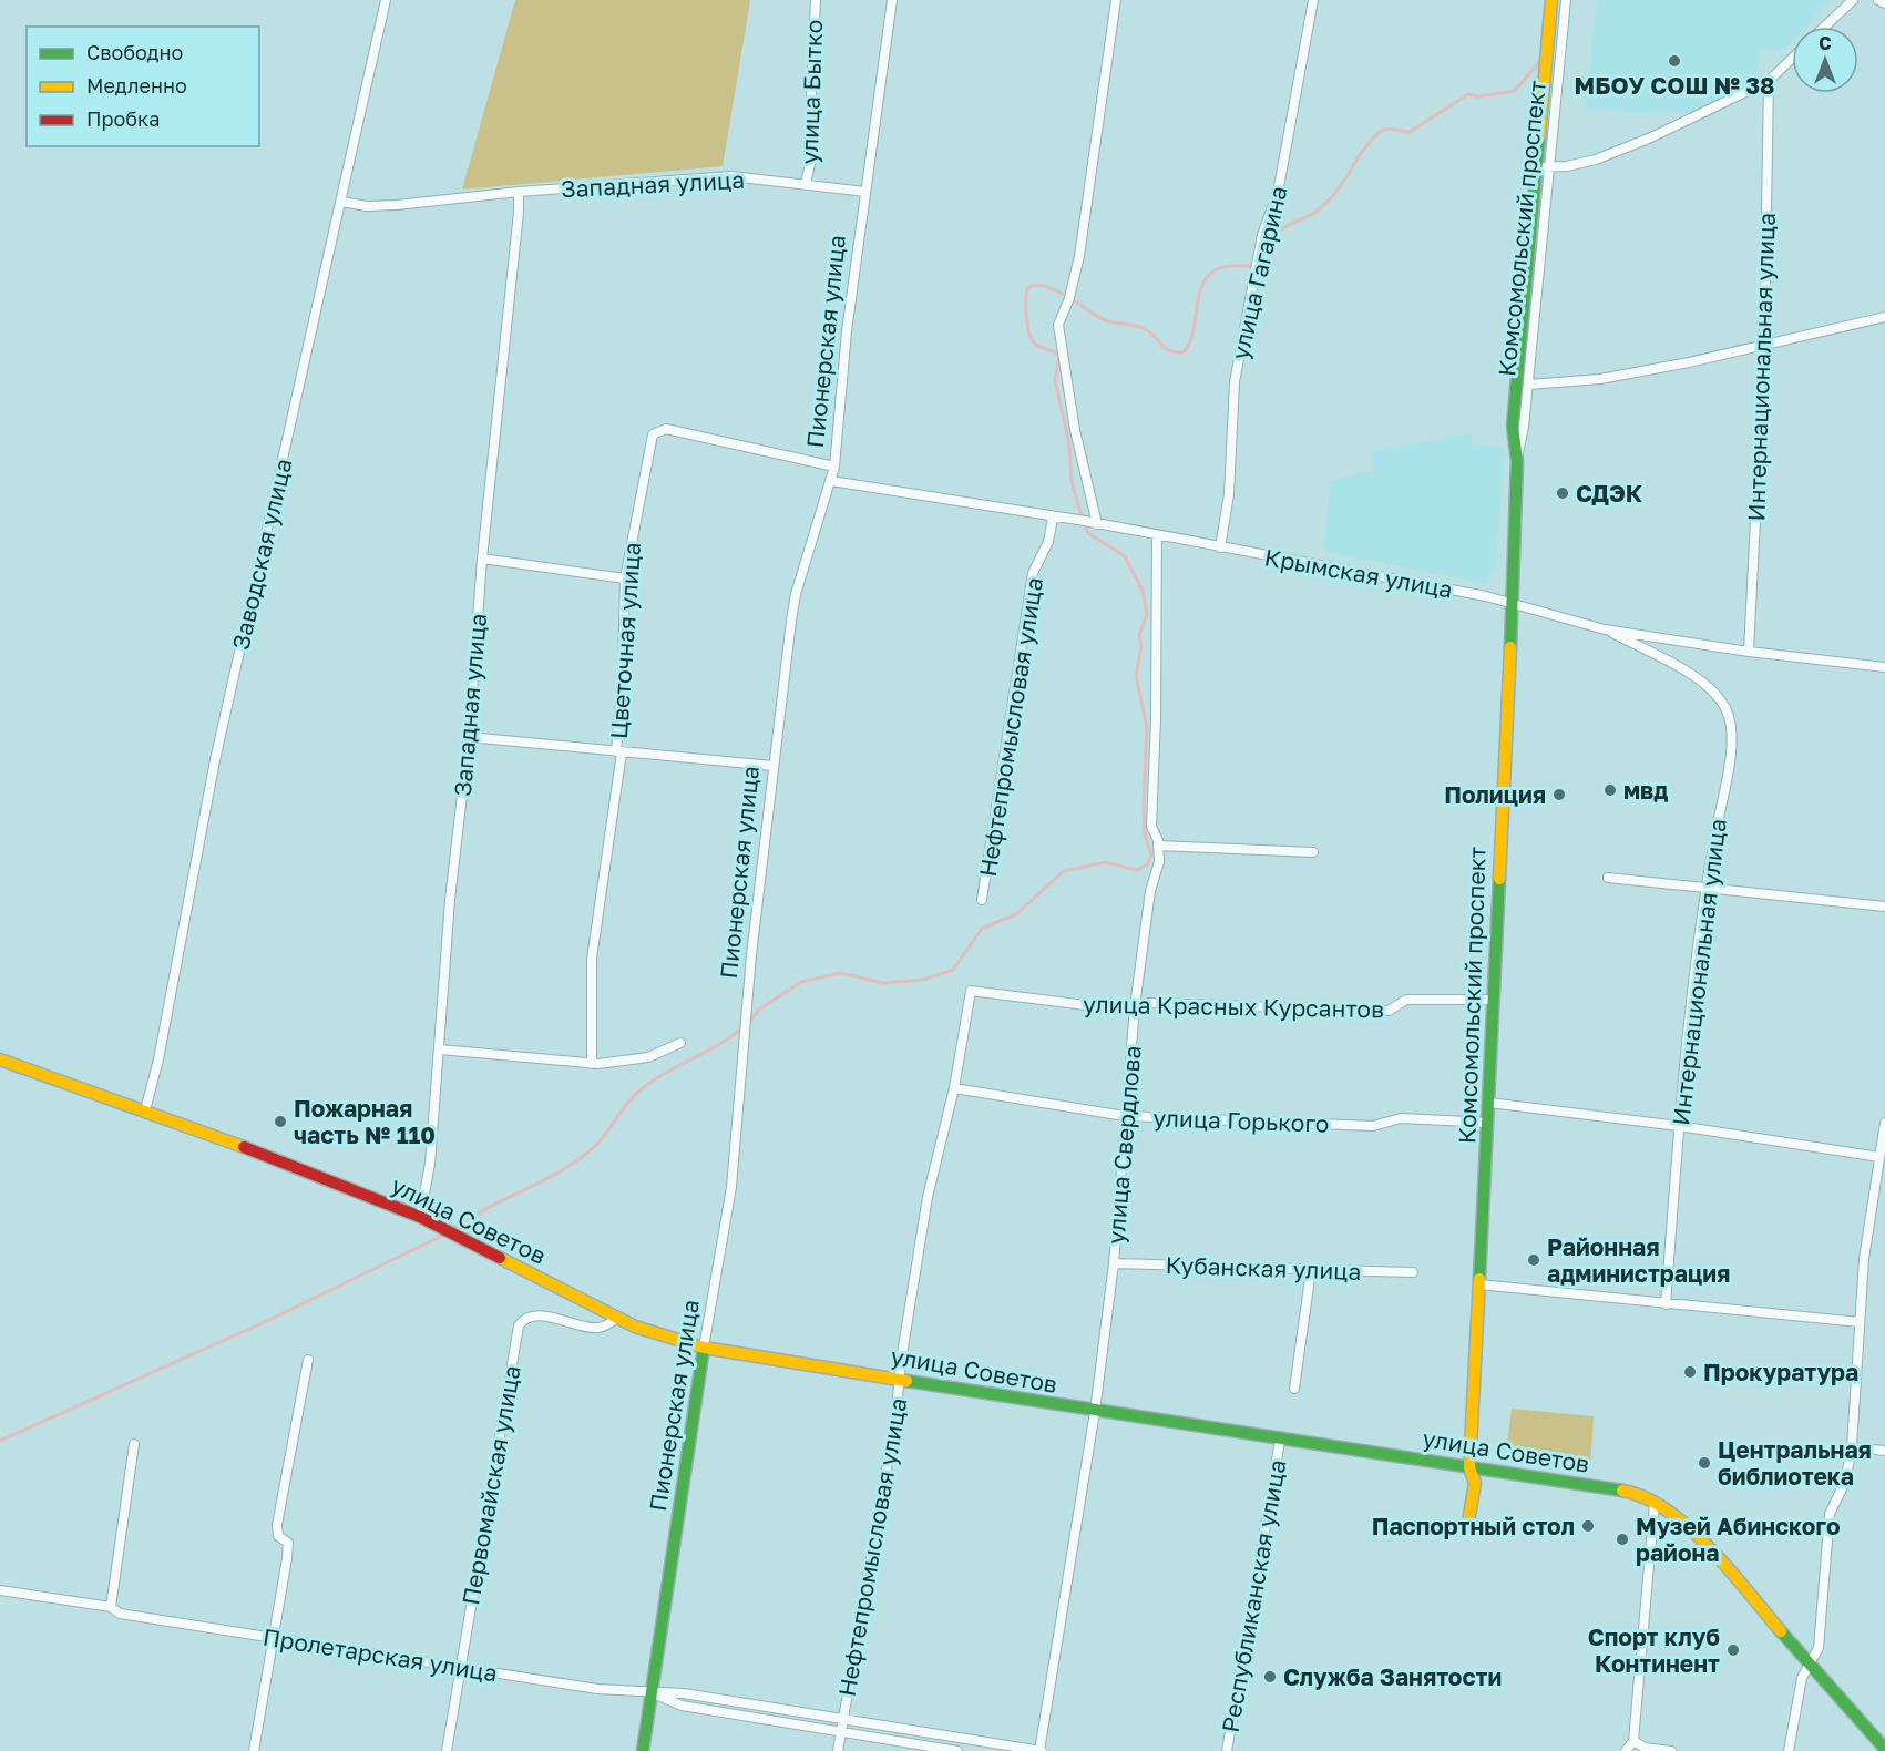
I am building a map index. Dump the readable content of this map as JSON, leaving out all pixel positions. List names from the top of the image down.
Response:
{
  "streets": {
    "main road": ["Комсомольский проспект", "Пионерская улица", "улица Советов"],
    "street": [
      "улица Бытко",
      "Западная улица",
      "улица Гагарина",
      "Интернациональная улица",
      "Заводская улица",
      "Крымская улица",
      "Цветочная улица",
      "Нефтепромысловая улица",
      "улица Красных Курсантов",
      "улица Горького",
      "улица Свердлова",
      "Кубанская улица",
      "Первомайская улица",
      "Республиканская улица",
      "Пролетарская улица"
    ]
  },
  "crossings": [
    ["улица Бытко", "Западная улица"],
    ["Западная улица", "Пионерская улица"],
    ["Западная улица", "Заводская улица"],
    ["Западная улица", "улица Советов"],
    ["Комсомольский проспект", "Крымская улица"],
    ["Комсомольский проспект", "улица Красных Курсантов"],
    ["Комсомольский проспект", "улица Горького"],
    ["Комсомольский проспект", "улица Советов"],
    ["улица Гагарина", "Крымская улица"],
    ["Пионерская улица", "Крымская улица"],
    ["Пионерская улица", "Цветочная улица"],
    ["Пионерская улица", "улица Советов"],
    ["Пионерская улица", "Пролетарская улица"],
    ["Интернациональная улица", "Крымская улица"],
    ["Заводская улица", "улица Советов"],
    ["Крымская улица", "Нефтепромысловая улица"],
    ["Крымская улица", "улица Свердлова"],
    ["Нефтепромысловая улица", "улица Красных Курсантов"],
    ["Нефтепромысловая улица", "улица Горького"],
    ["Нефтепромысловая улица", "улица Советов"],
    ["Нефтепромысловая улица", "Пролетарская улица"],
    ["улица Красных Курсантов", "улица Свердлова"],
    ["улица Горького", "улица Свердлова"],
    ["улица Свердлова", "улица Советов"],
    ["улица Свердлова", "Кубанская улица"],
    ["улица Свердлова", "Пролетарская улица"],
    ["улица Советов", "Первомайская улица"],
    ["улица Советов", "Республиканская улица"],
    ["Первомайская улица", "Пролетарская улица"]
  ],
  "places": [
    "МБОУ СОШ № 38",
    "СДЭК",
    "мвд",
    "Полиция",
    "Пожарная часть № 110",
    "Районная администрация",
    "Прокуратура",
    "Центральная библиотека",
    "Паспортный стол",
    "Музей Абинского района",
    "Спорт клуб Континент",
    "Служба Занятости"
  ],
  "legend": ["Свободно", "Медленно", "Пробка"],
  "north": "top"
}
